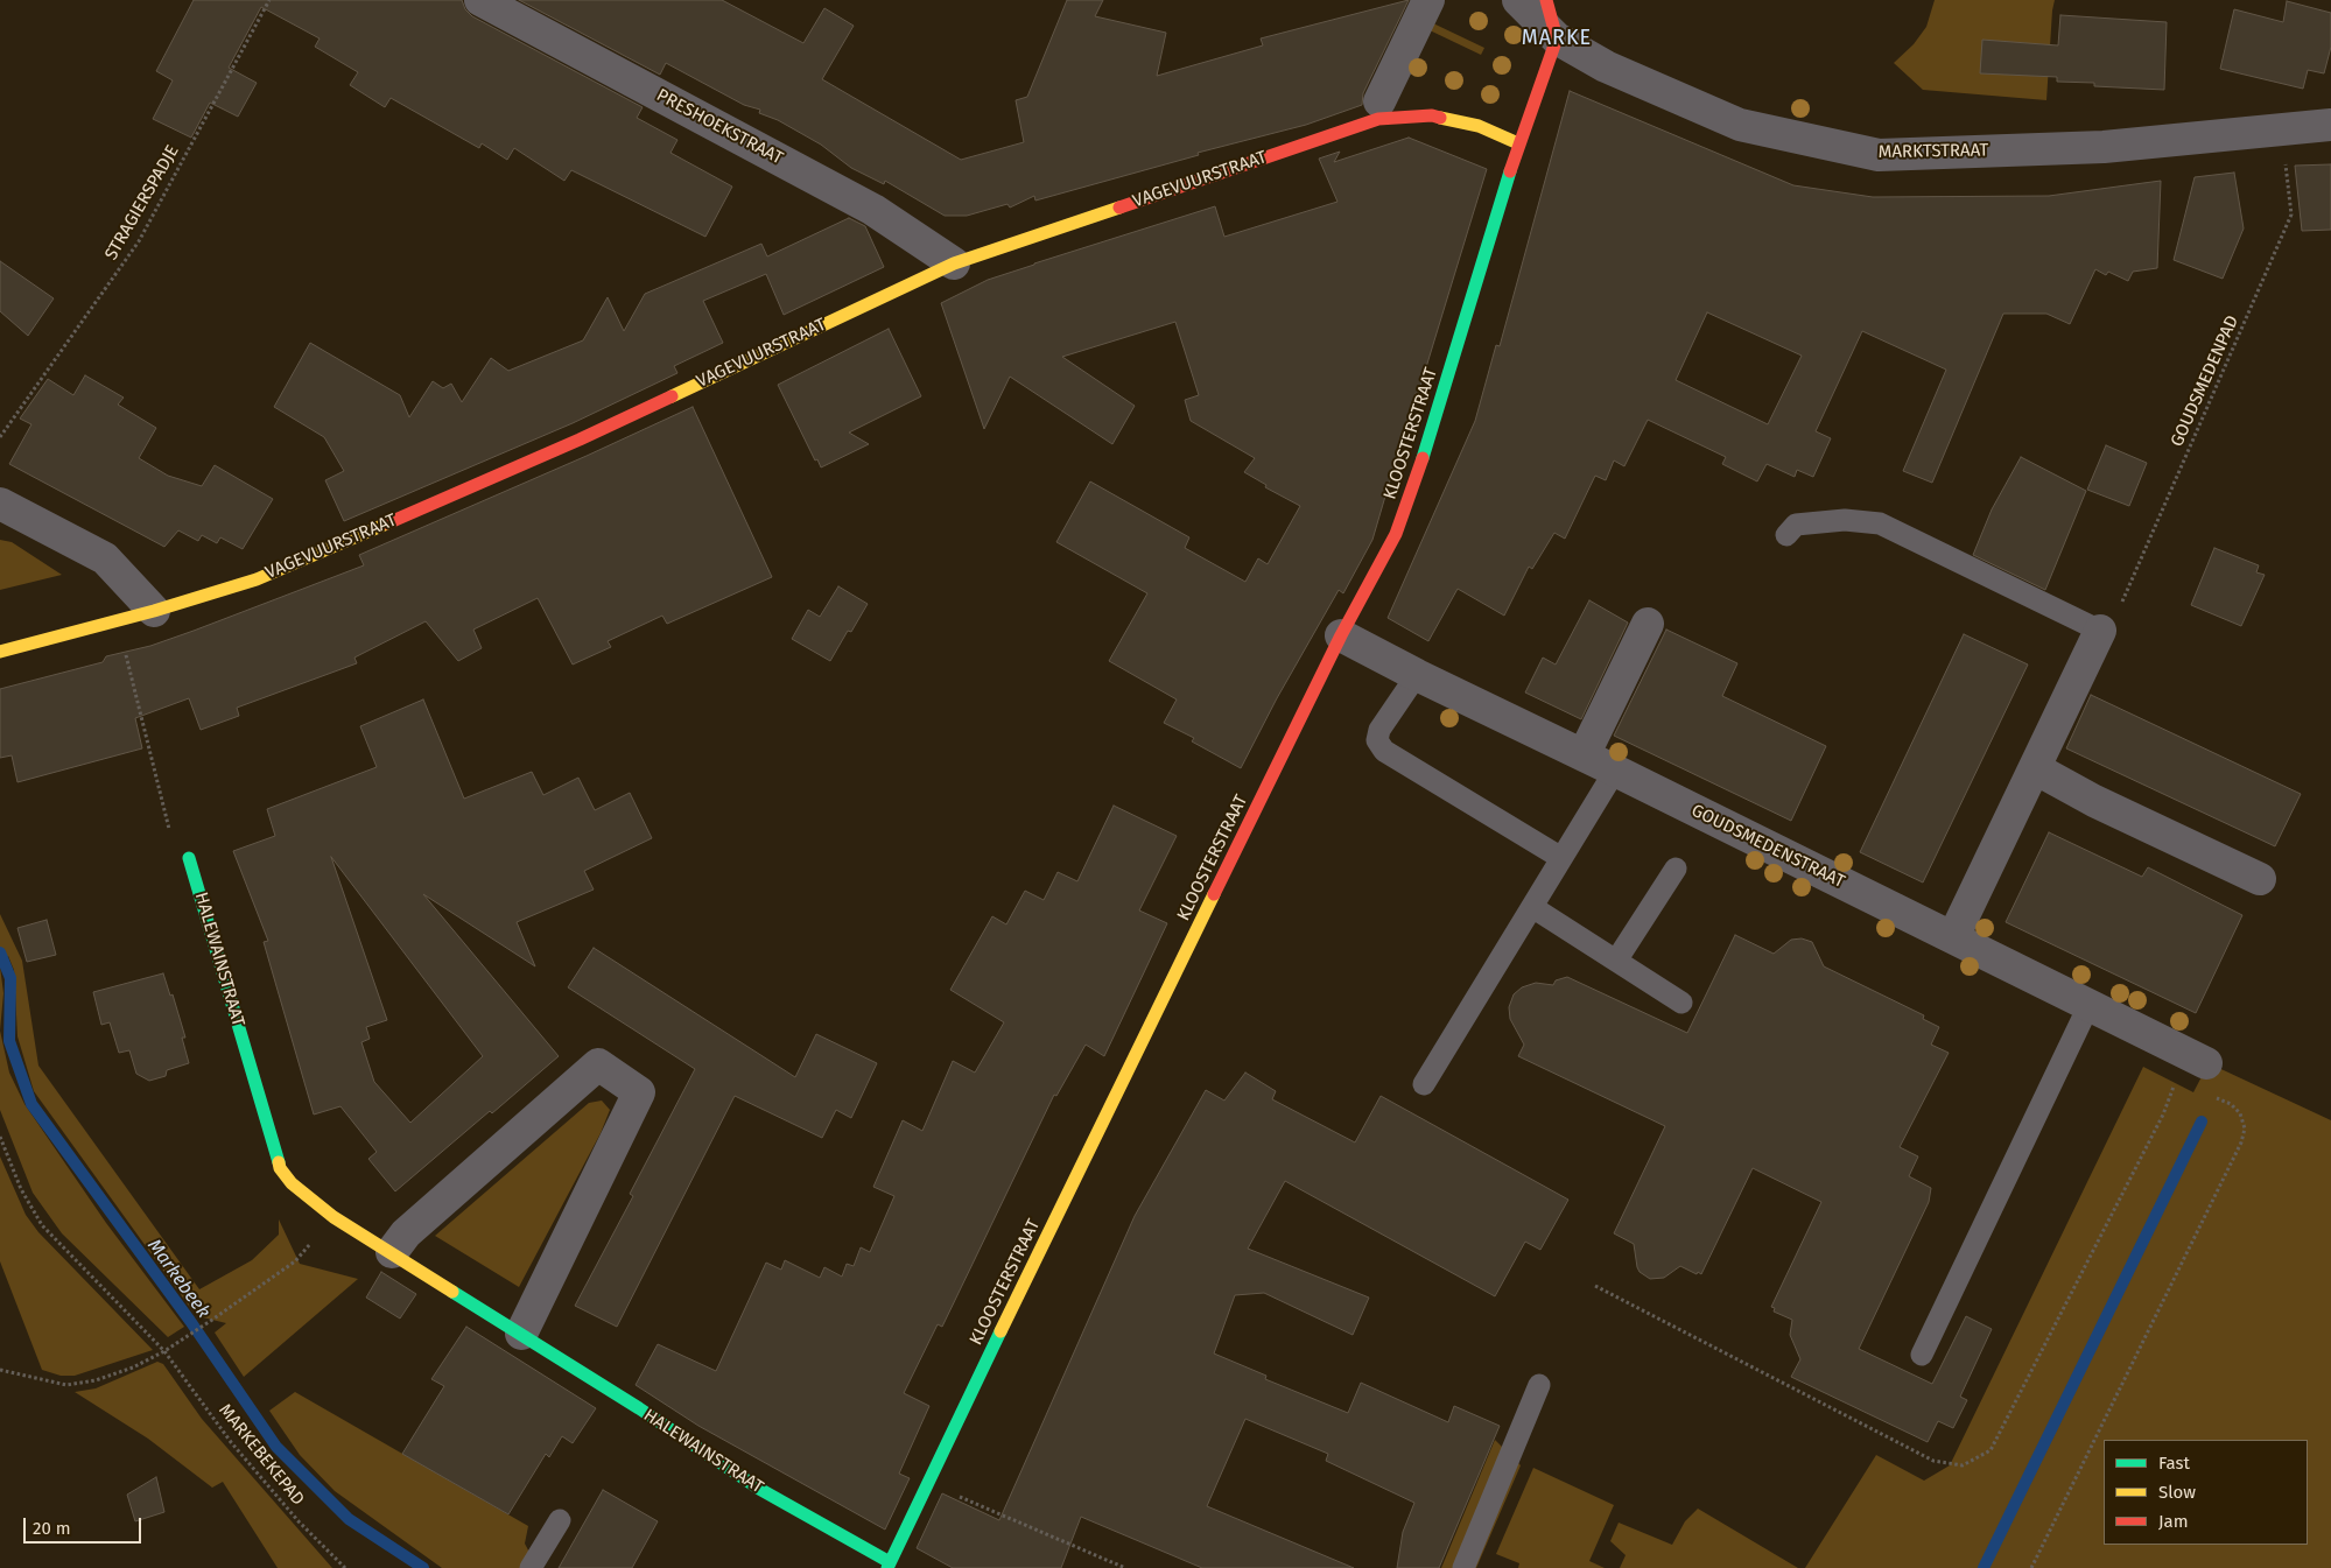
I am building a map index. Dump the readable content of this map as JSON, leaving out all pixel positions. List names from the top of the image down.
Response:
{
  "streets": {
    "street": [
      "PRESHOEKSTRAAT",
      "MARKTSTRAAT",
      "VAGEVUURSTRAAT",
      "KLOOSTERSTRAAT",
      "GOUDSMEDENSTRAAT",
      "HALEWAINSTRAAT"
    ],
    "path": ["STRAGIERSPADJE", "GOUDSMEDENPAD", "MARKEBEKEPAD"]
  },
  "crossings": [
    ["PRESHOEKSTRAAT", "VAGEVUURSTRAAT"],
    ["MARKTSTRAAT", "GOUDSMEDENPAD"],
    ["MARKTSTRAAT", "KLOOSTERSTRAAT"],
    ["VAGEVUURSTRAAT", "KLOOSTERSTRAAT"],
    ["KLOOSTERSTRAAT", "GOUDSMEDENSTRAAT"],
    ["KLOOSTERSTRAAT", "HALEWAINSTRAAT"]
  ],
  "districts": ["MARKE"],
  "water": ["Markebeek"],
  "legend": ["Fast", "Slow", "Jam"],
  "scale_bar": "20 m"
}
